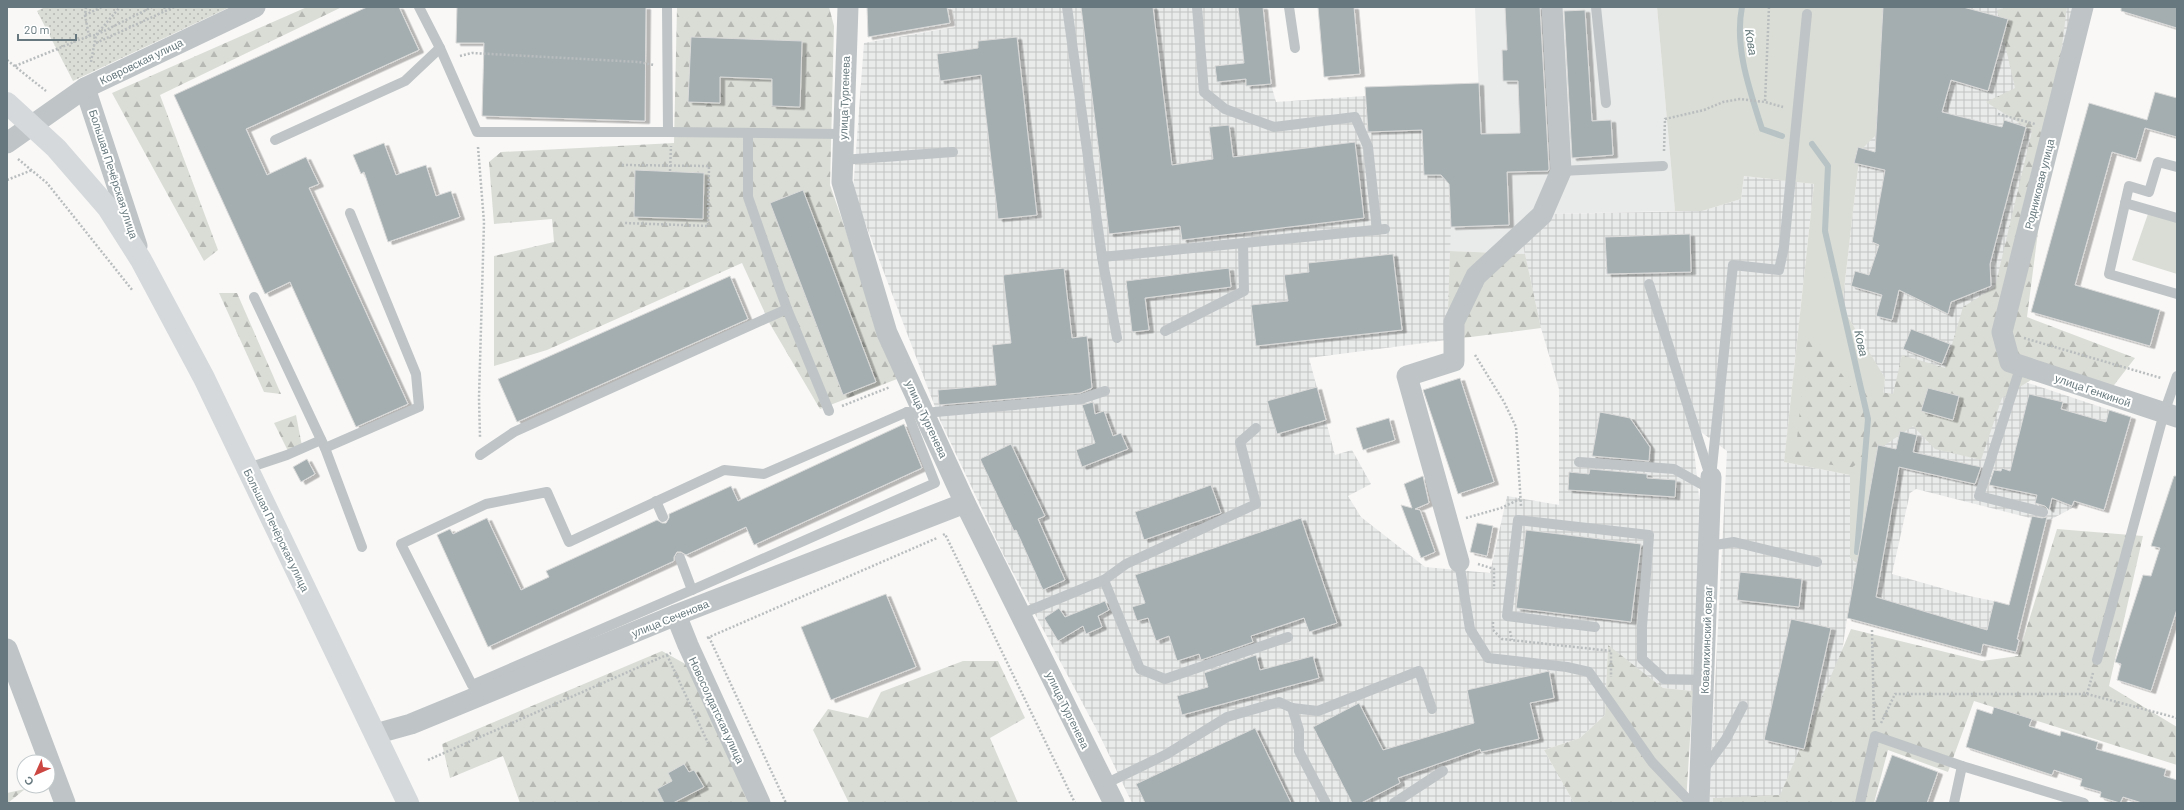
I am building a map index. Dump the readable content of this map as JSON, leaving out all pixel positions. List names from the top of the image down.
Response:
{
  "streets": {
    "main road": ["Большая Печёрская улица"],
    "street": [
      "Ковровская улица",
      "улица Тургенева",
      "Родниковая улица",
      "улица Генкиной",
      "улица Сеченова",
      "Ковалихинский овраг",
      "Новосолдатская улица"
    ]
  },
  "crossings": [
    ["Ковровская улица", "Большая Печёрская улица"],
    ["улица Тургенева", "улица Сеченова"],
    ["Большая Печёрская улица", "улица Сеченова"],
    ["Родниковая улица", "улица Генкиной"],
    ["улица Сеченова", "Новосолдатская улица"]
  ],
  "water": ["Кова"],
  "scale_bar": "20 m",
  "north": "bottom left"
}
